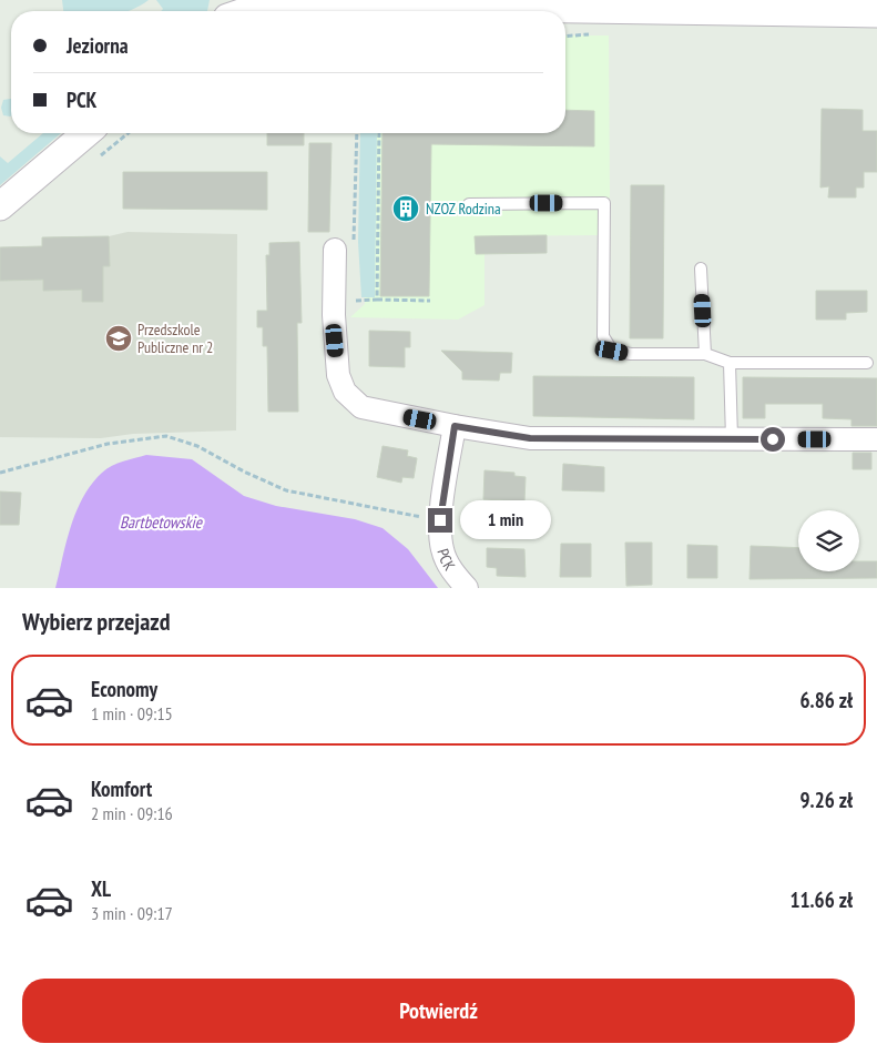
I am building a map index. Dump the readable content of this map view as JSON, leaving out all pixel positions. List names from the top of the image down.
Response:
{
  "streets": {
    "street": ["PCK"]
  },
  "water": ["Bartbetowskie"],
  "places": {
    "building": ["NZOZ Rodzina"],
    "school or university": ["Przedszkole Publiczne nr 2"]
  },
  "page": {
    "banner": ["Jeziorna", "PCK"],
    "bubble": "1 min",
    "heading": "Wybierz przejazd",
    "list": [
      {
        "name": "Economy",
        "note": "1 min · 09:15",
        "value": "6.86 zł"
      },
      {
        "name": "Komfort",
        "note": "2 min · 09:16",
        "value": "9.26 zł"
      },
      {
        "name": "XL",
        "note": "3 min · 09:17",
        "value": "11.66 zł"
      }
    ],
    "buttons": "Potwierdź"
  }
}
